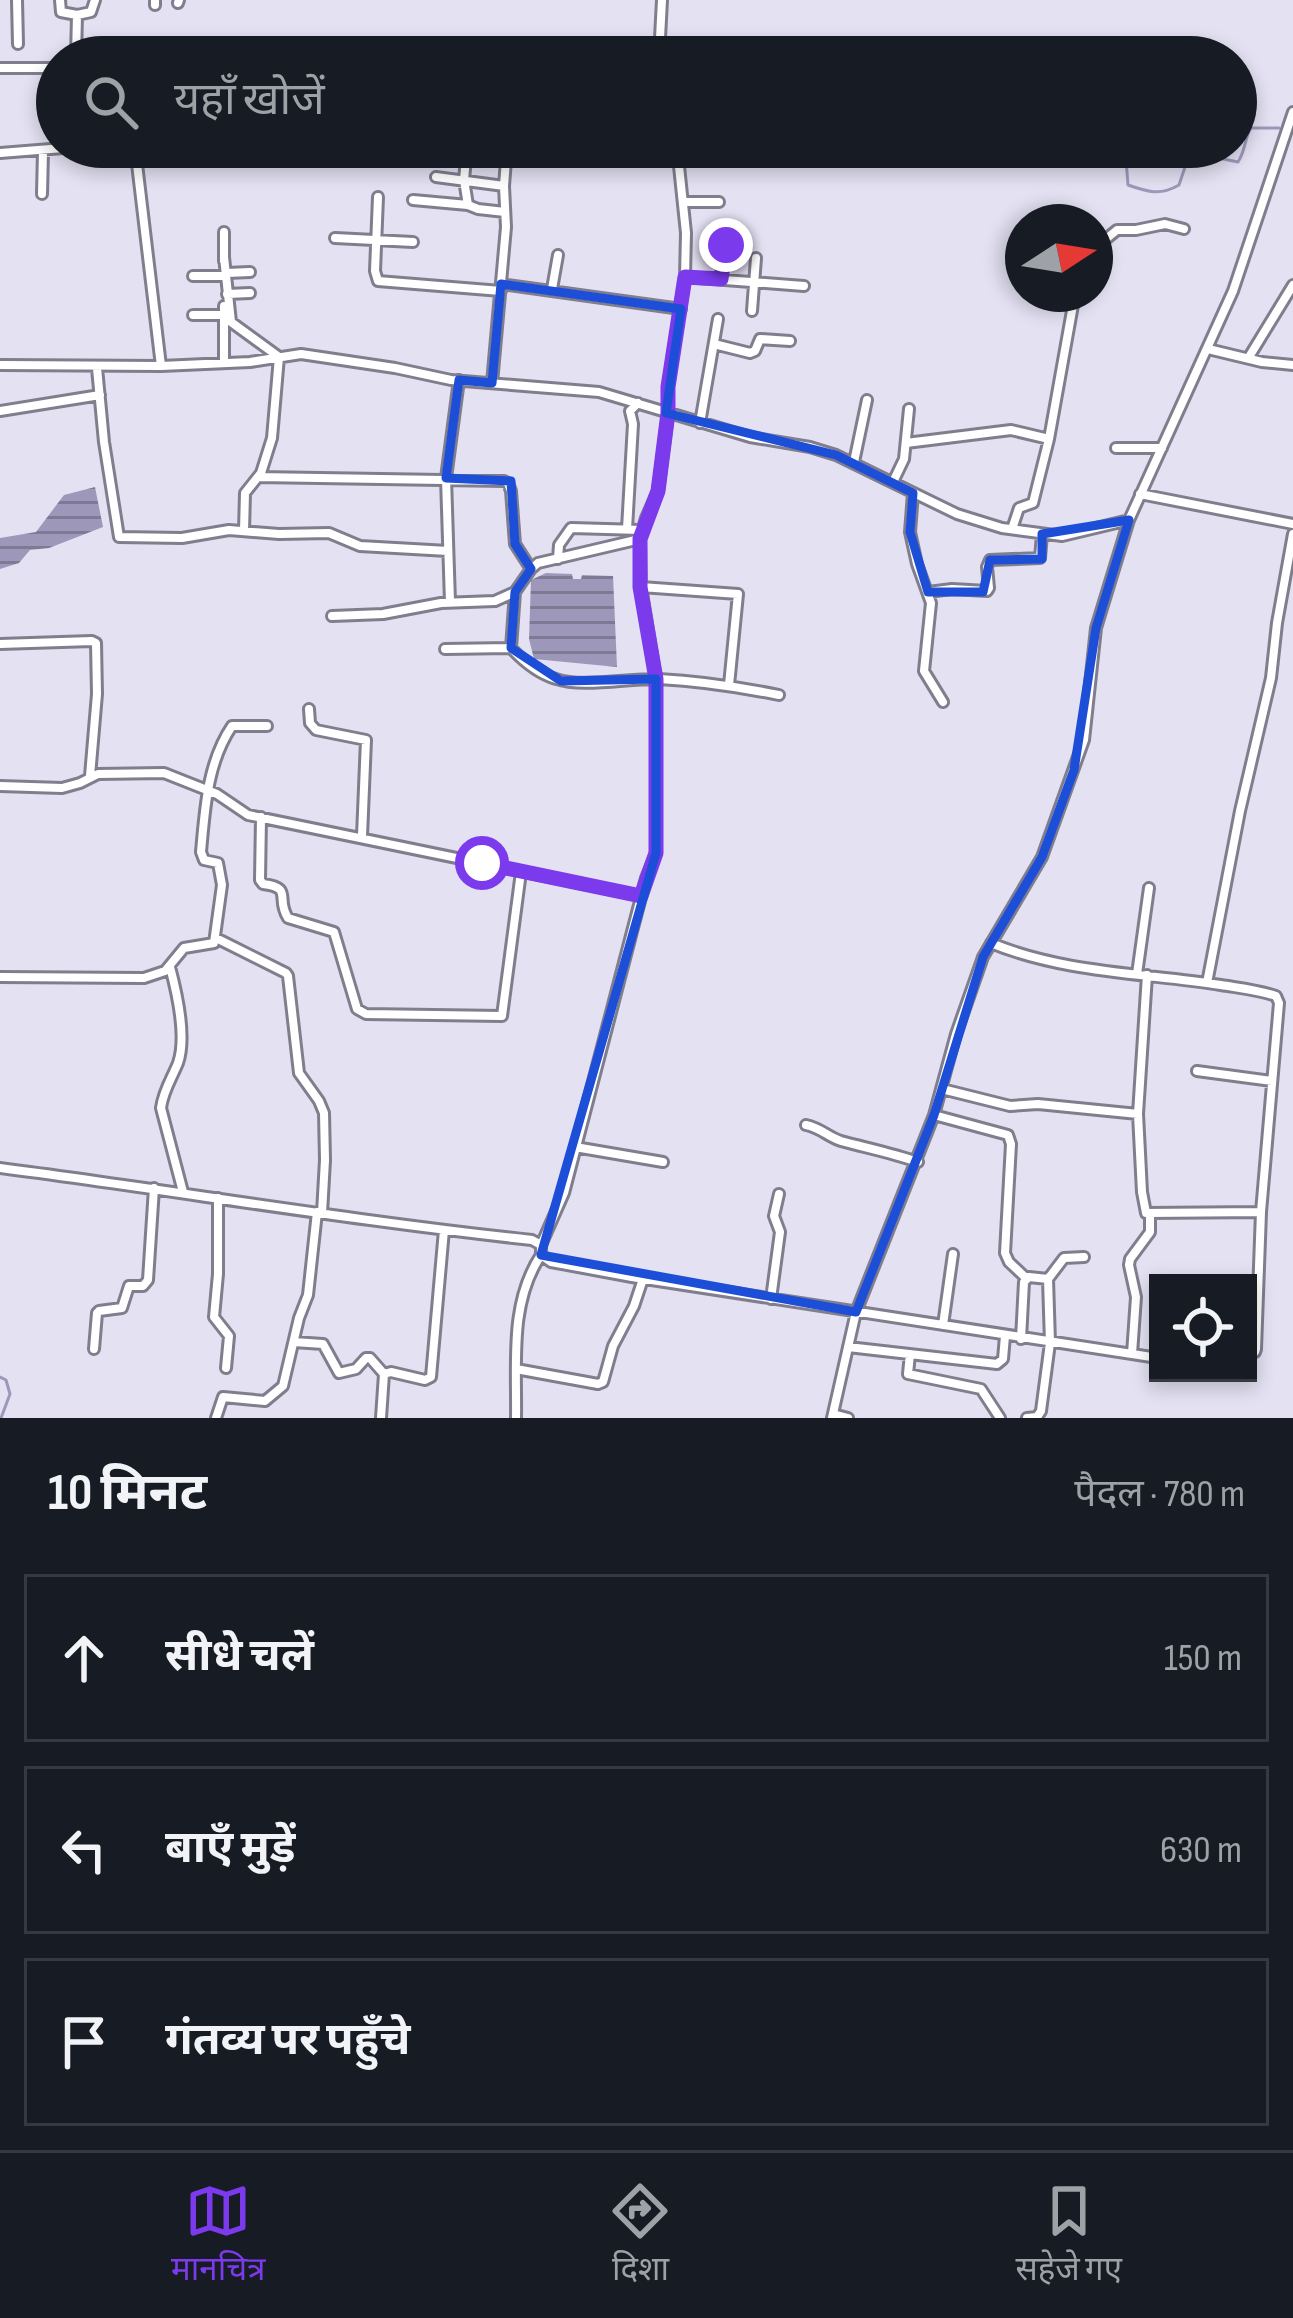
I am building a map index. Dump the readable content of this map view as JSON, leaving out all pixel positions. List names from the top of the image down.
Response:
{
  "north": "right",
  "page": {
    "search": "यहाँ खोजें",
    "heading": ["10 मिनट", "पैदल · 780 m"],
    "list": [
      ["सीधे चलें", "150 m"],
      ["बाएँ मुड़ें", "630 m"],
      "गंतव्य पर पहुँचे"
    ],
    "nav": ["मानचित्र", "दिशा", "सहेजे गए"]
  }
}
